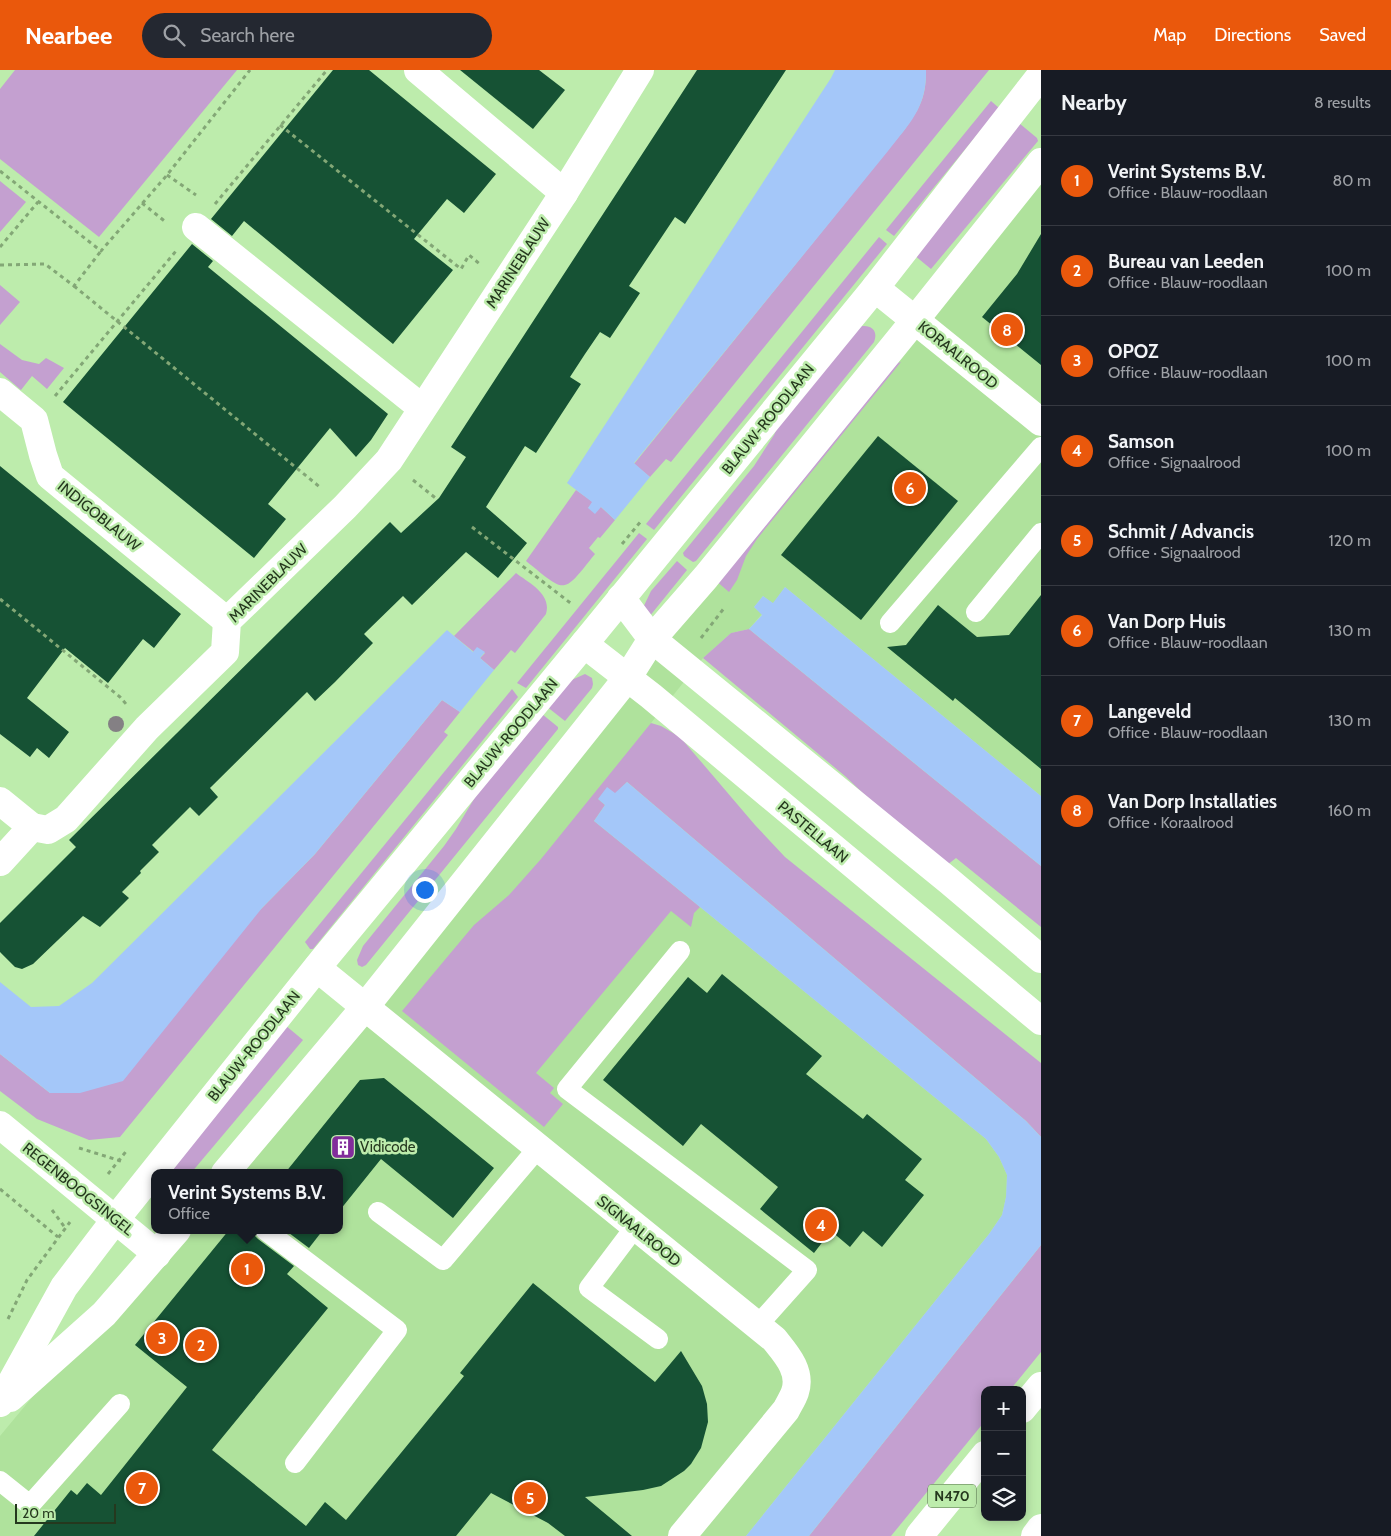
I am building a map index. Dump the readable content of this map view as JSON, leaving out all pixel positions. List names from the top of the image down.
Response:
{
  "streets": {
    "street": [
      "MARINEBLAUW",
      "KORAALROOD",
      "BLAUW-ROODLAAN",
      "INDIGOBLAUW",
      "PASTELLAAN",
      "REGENBOOGSINGEL",
      "SIGNAALROOD",
      "N470"
    ]
  },
  "crossings": [
    ["MARINEBLAUW", "INDIGOBLAUW"],
    ["KORAALROOD", "BLAUW-ROODLAAN"],
    ["BLAUW-ROODLAAN", "PASTELLAAN"],
    ["BLAUW-ROODLAAN", "REGENBOOGSINGEL"],
    ["BLAUW-ROODLAAN", "SIGNAALROOD"]
  ],
  "places": {
    "building": ["Vidicode"]
  },
  "scale_bar": "20 m",
  "page": {
    "header": "Nearbee",
    "search": "Search here",
    "nav": ["Map", "Directions", "Saved"],
    "heading": ["Nearby", "8 results"],
    "list": [
      {
        "mark": "1",
        "name": "Verint Systems B.V.",
        "note": "Office · Blauw-roodlaan",
        "value": "80 m"
      },
      {
        "mark": "2",
        "name": "Bureau van Leeden",
        "note": "Office · Blauw-roodlaan",
        "value": "100 m"
      },
      {
        "mark": "3",
        "name": "OPOZ",
        "note": "Office · Blauw-roodlaan",
        "value": "100 m"
      },
      {
        "mark": "4",
        "name": "Samson",
        "note": "Office · Signaalrood",
        "value": "100 m"
      },
      {
        "mark": "5",
        "name": "Schmit / Advancis",
        "note": "Office · Signaalrood",
        "value": "120 m"
      },
      {
        "mark": "6",
        "name": "Van Dorp Huis",
        "note": "Office · Blauw-roodlaan",
        "value": "130 m"
      },
      {
        "mark": "7",
        "name": "Langeveld",
        "note": "Office · Blauw-roodlaan",
        "value": "130 m"
      },
      {
        "mark": "8",
        "name": "Van Dorp Installaties",
        "note": "Office · Koraalrood",
        "value": "160 m"
      }
    ],
    "pins": [
      "8",
      "6",
      "4",
      "1",
      "3",
      "2",
      "7",
      "5"
    ],
    "popup": ["Verint Systems B.V.", "Office"],
    "map_buttons": ["+", "−"],
    "scale": "20 m"
  }
}
